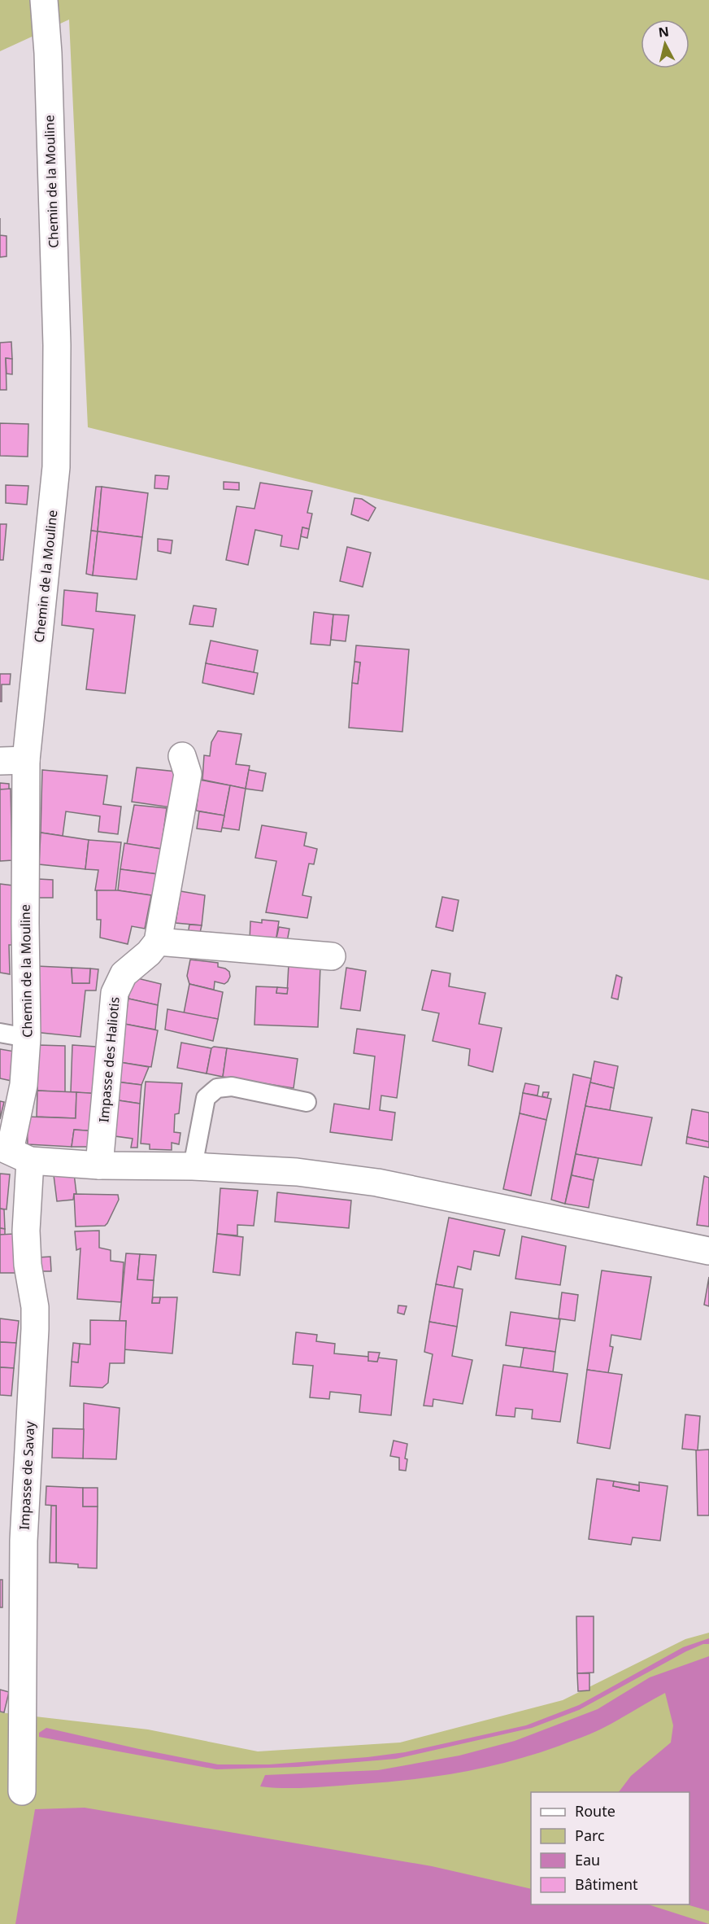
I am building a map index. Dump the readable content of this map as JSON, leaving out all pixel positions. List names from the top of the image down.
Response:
{
  "streets": {
    "street": ["Chemin de la Mouline", "Impasse des Haliotis", "Impasse de Savay"]
  },
  "crossings": [
    ["Chemin de la Mouline", "Impasse de Savay"]
  ],
  "legend": [
    "Route",
    "Parc",
    "Eau",
    "Bâtiment"
  ],
  "north": "top"
}
